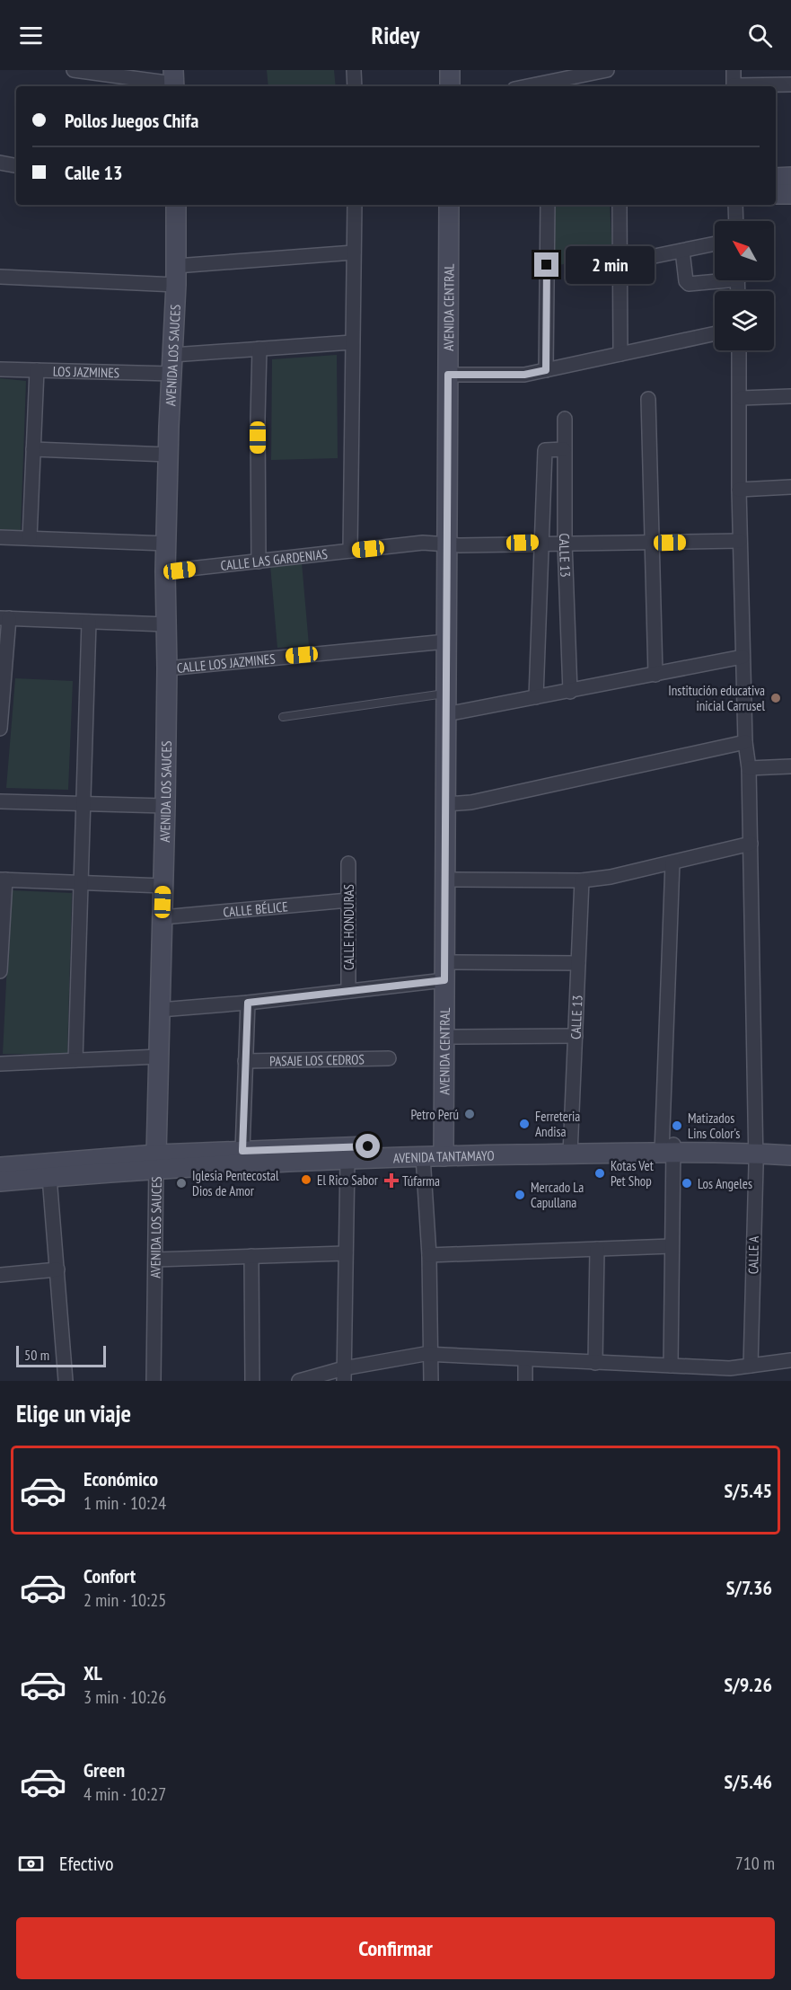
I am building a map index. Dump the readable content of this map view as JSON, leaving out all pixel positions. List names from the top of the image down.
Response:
{
  "streets": {
    "street": [
      "AVENIDA CENTRAL",
      "AVENIDA LOS SAUCES",
      "LOS JAZMINES",
      "CALLE 13",
      "CALLE LAS GARDENIAS",
      "CALLE LOS JAZMINES",
      "CALLE BÉLICE",
      "CALLE HONDURAS",
      "PASAJE LOS CEDROS",
      "AVENIDA TANTAMAYO",
      "CALLE A"
    ]
  },
  "crossings": [
    ["AVENIDA CENTRAL", "CALLE LAS GARDENIAS"],
    ["AVENIDA CENTRAL", "CALLE LOS JAZMINES"],
    ["AVENIDA CENTRAL", "AVENIDA TANTAMAYO"],
    ["AVENIDA LOS SAUCES", "LOS JAZMINES"],
    ["AVENIDA LOS SAUCES", "CALLE LAS GARDENIAS"],
    ["AVENIDA LOS SAUCES", "CALLE LOS JAZMINES"],
    ["AVENIDA LOS SAUCES", "CALLE BÉLICE"],
    ["AVENIDA LOS SAUCES", "AVENIDA TANTAMAYO"],
    ["CALLE 13", "CALLE LAS GARDENIAS"],
    ["CALLE 13", "AVENIDA TANTAMAYO"],
    ["CALLE LAS GARDENIAS", "CALLE A"],
    ["CALLE BÉLICE", "CALLE HONDURAS"],
    ["AVENIDA TANTAMAYO", "CALLE A"]
  ],
  "places": {
    "other": [
      "Institución educativa inicial Carrusel",
      "Petro Perú",
      "Ferreteria Andisa",
      "Matizados Lins Color's",
      "Kotas Vet Pet Shop",
      "El Rico Sabor",
      "Iglesia Pentecostal Dios de Amor",
      "Los Angeles",
      "Mercado La Capullana"
    ],
    "health": ["Túfarma"]
  },
  "scale_bar": "50 m",
  "north": "top left",
  "page": {
    "header": "Ridey",
    "banner": ["Pollos Juegos Chifa", "Calle 13"],
    "bubble": "2 min",
    "scale": "50 m",
    "heading": "Elige un viaje",
    "list": [
      {
        "name": "Económico",
        "note": "1 min · 10:24",
        "value": "S/5.45"
      },
      {
        "name": "Confort",
        "note": "2 min · 10:25",
        "value": "S/7.36"
      },
      {
        "name": "XL",
        "note": "3 min · 10:26",
        "value": "S/9.26"
      },
      {
        "name": "Green",
        "note": "4 min · 10:27",
        "value": "S/5.46"
      }
    ],
    "pay": ["Efectivo", "710 m"],
    "buttons": "Confirmar"
  }
}
